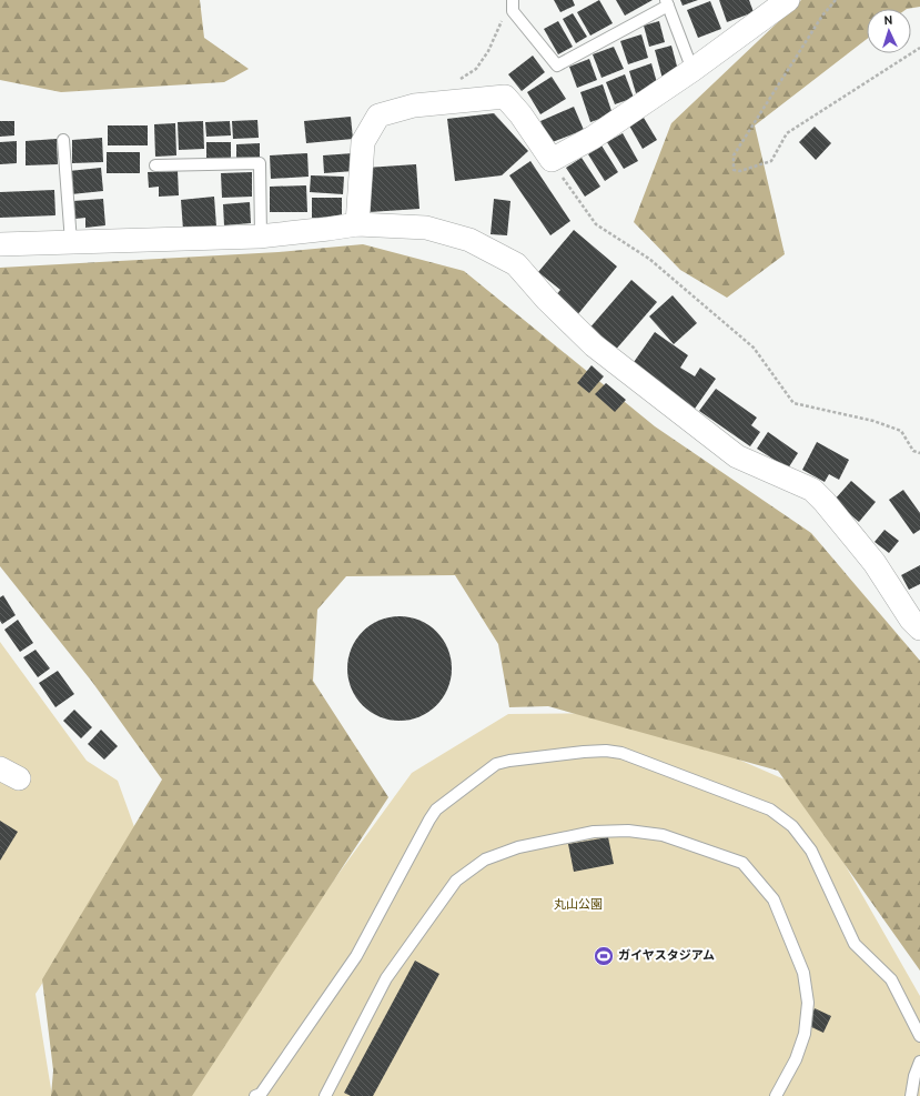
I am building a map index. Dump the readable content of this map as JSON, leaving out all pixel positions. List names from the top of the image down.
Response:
{
  "parks": ["丸山公園"],
  "places": {
    "sports": ["ガイヤスタジアム"]
  },
  "north": "top"
}
